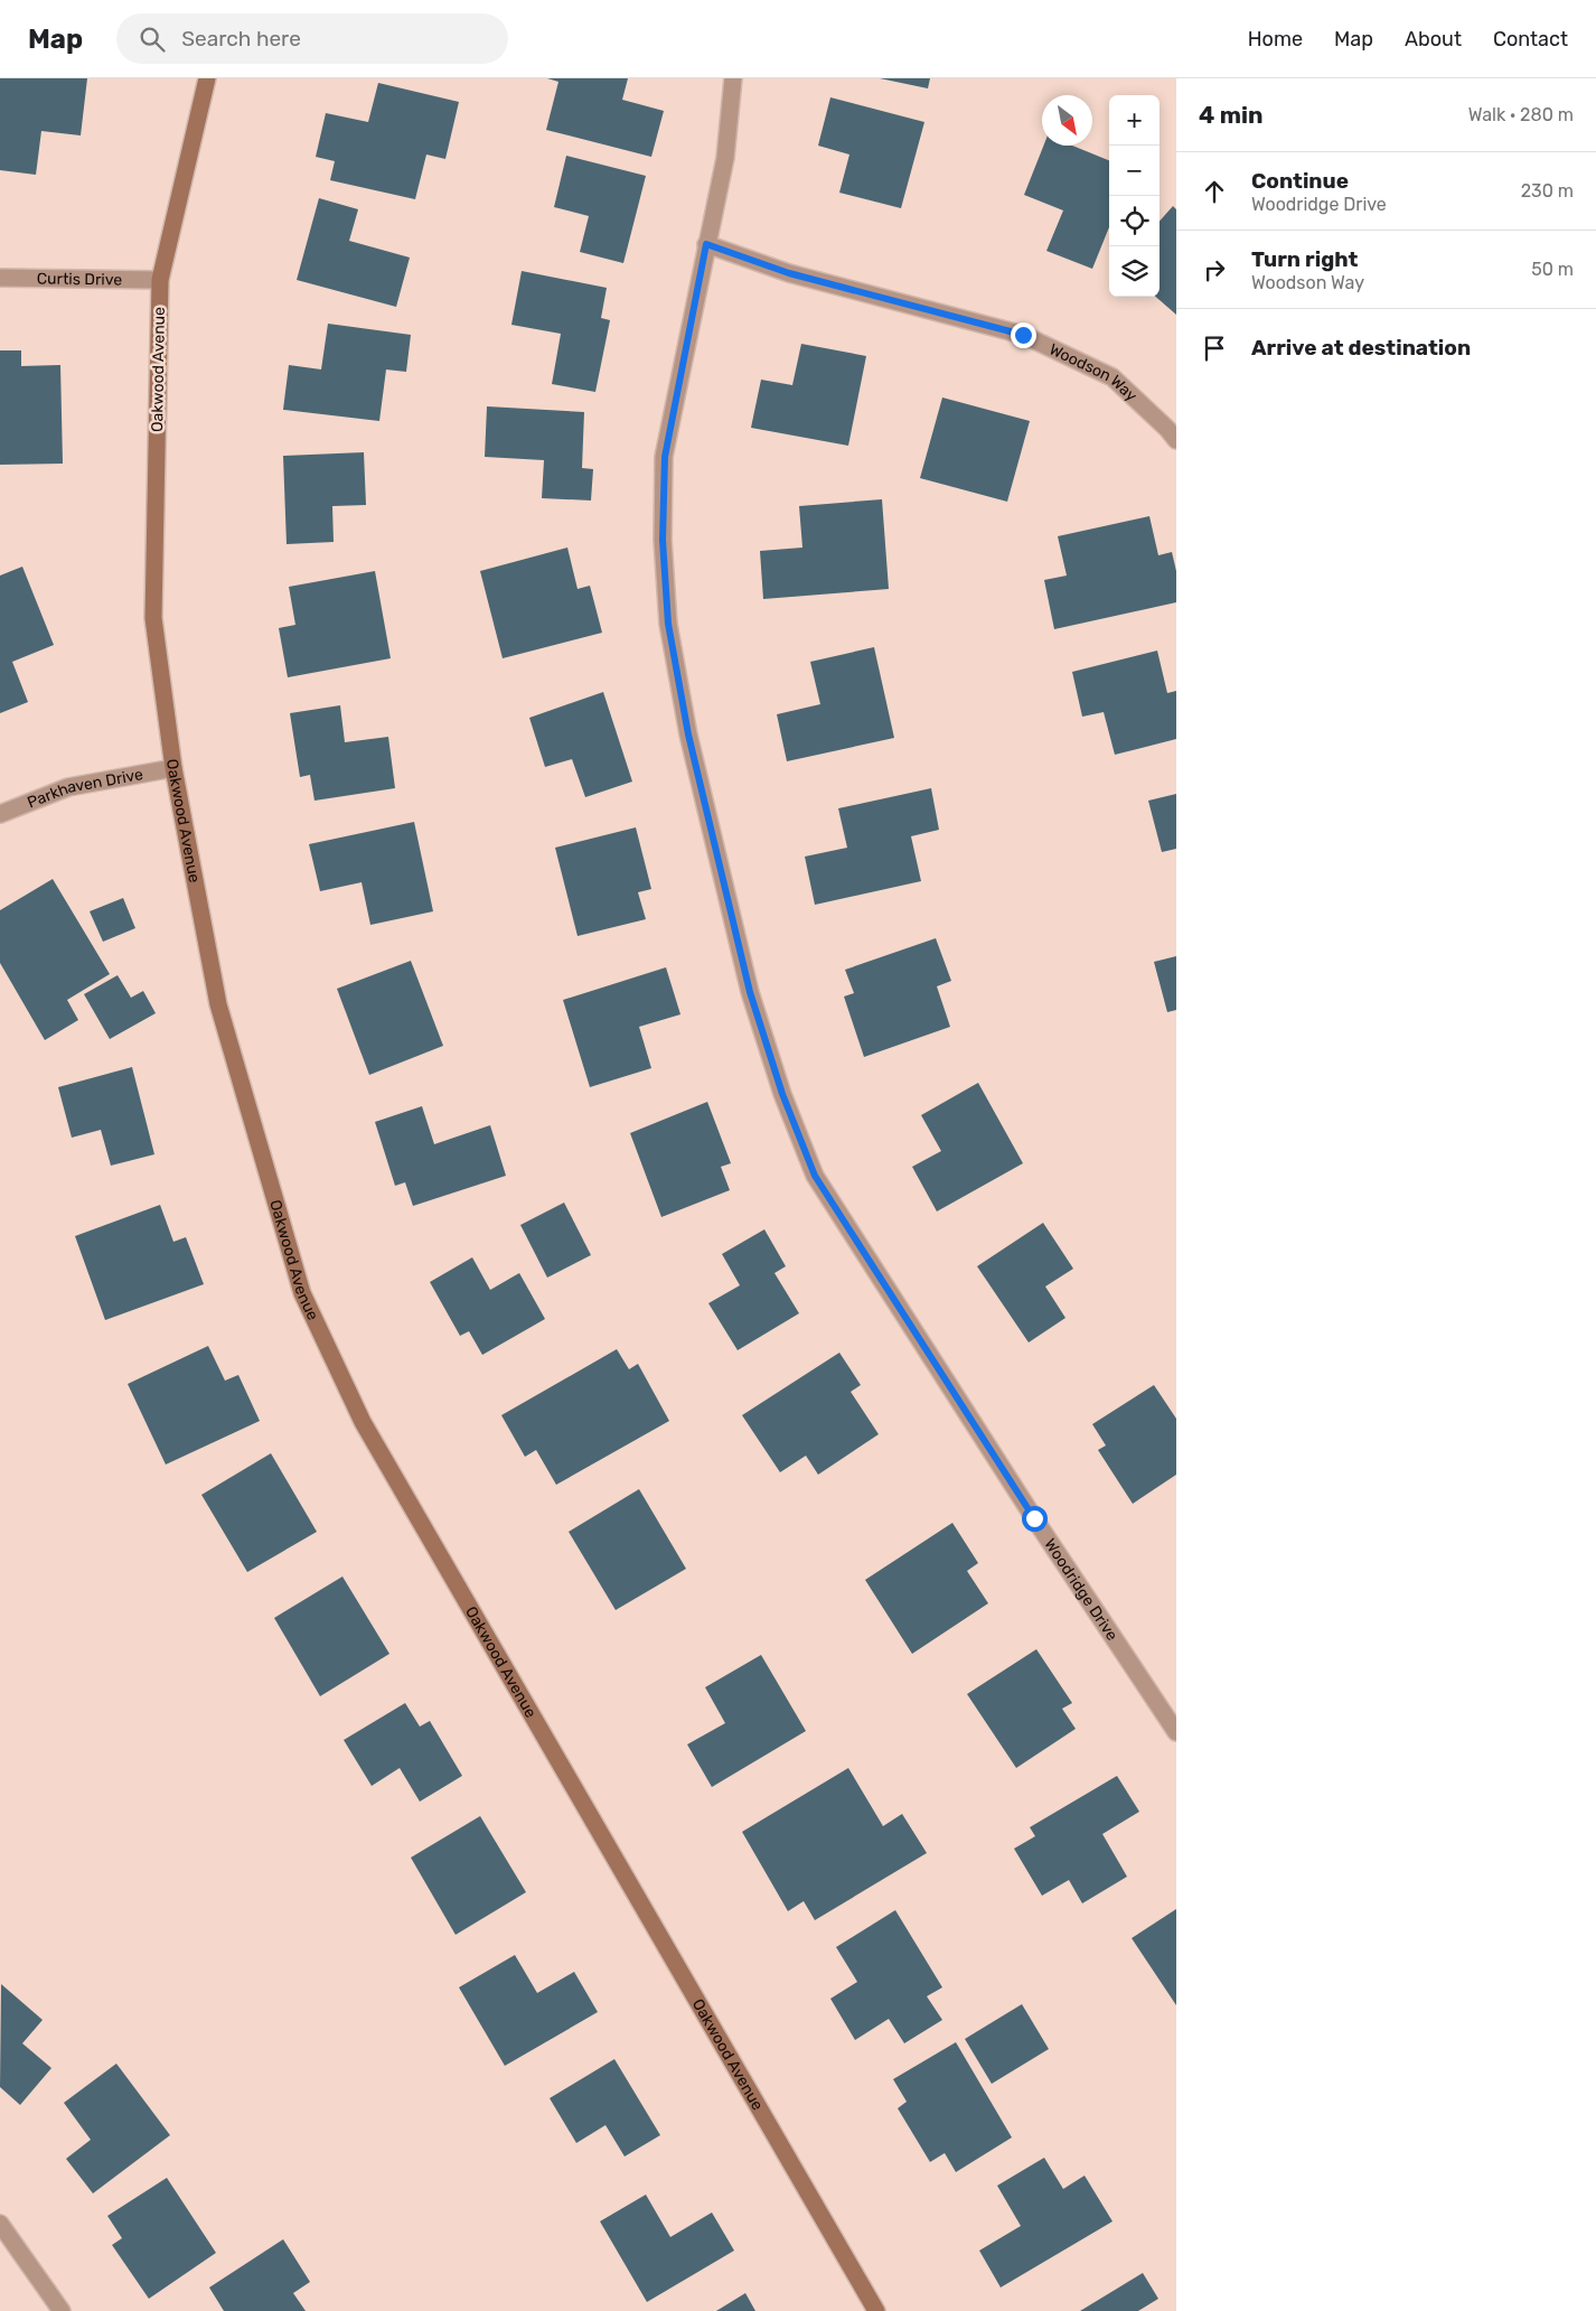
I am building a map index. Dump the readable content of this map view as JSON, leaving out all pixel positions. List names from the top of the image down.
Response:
{
  "streets": {
    "main road": ["Oakwood Avenue"],
    "street": [
      "Curtis Drive",
      "Woodson Way",
      "Parkhaven Drive",
      "Woodridge Drive"
    ]
  },
  "crossings": [
    ["Curtis Drive", "Oakwood Avenue"],
    ["Oakwood Avenue", "Parkhaven Drive"],
    ["Woodson Way", "Woodridge Drive"]
  ],
  "north": "bottom right",
  "page": {
    "header": "Map",
    "search": "Search here",
    "nav": [
      "Home",
      "Map",
      "About",
      "Contact"
    ],
    "heading": ["4 min", "Walk · 280 m"],
    "map_buttons": ["+", "−"],
    "list": [
      ["Continue", "Woodridge Drive", "230 m"],
      ["Turn right", "Woodson Way", "50 m"],
      "Arrive at destination"
    ]
  }
}
